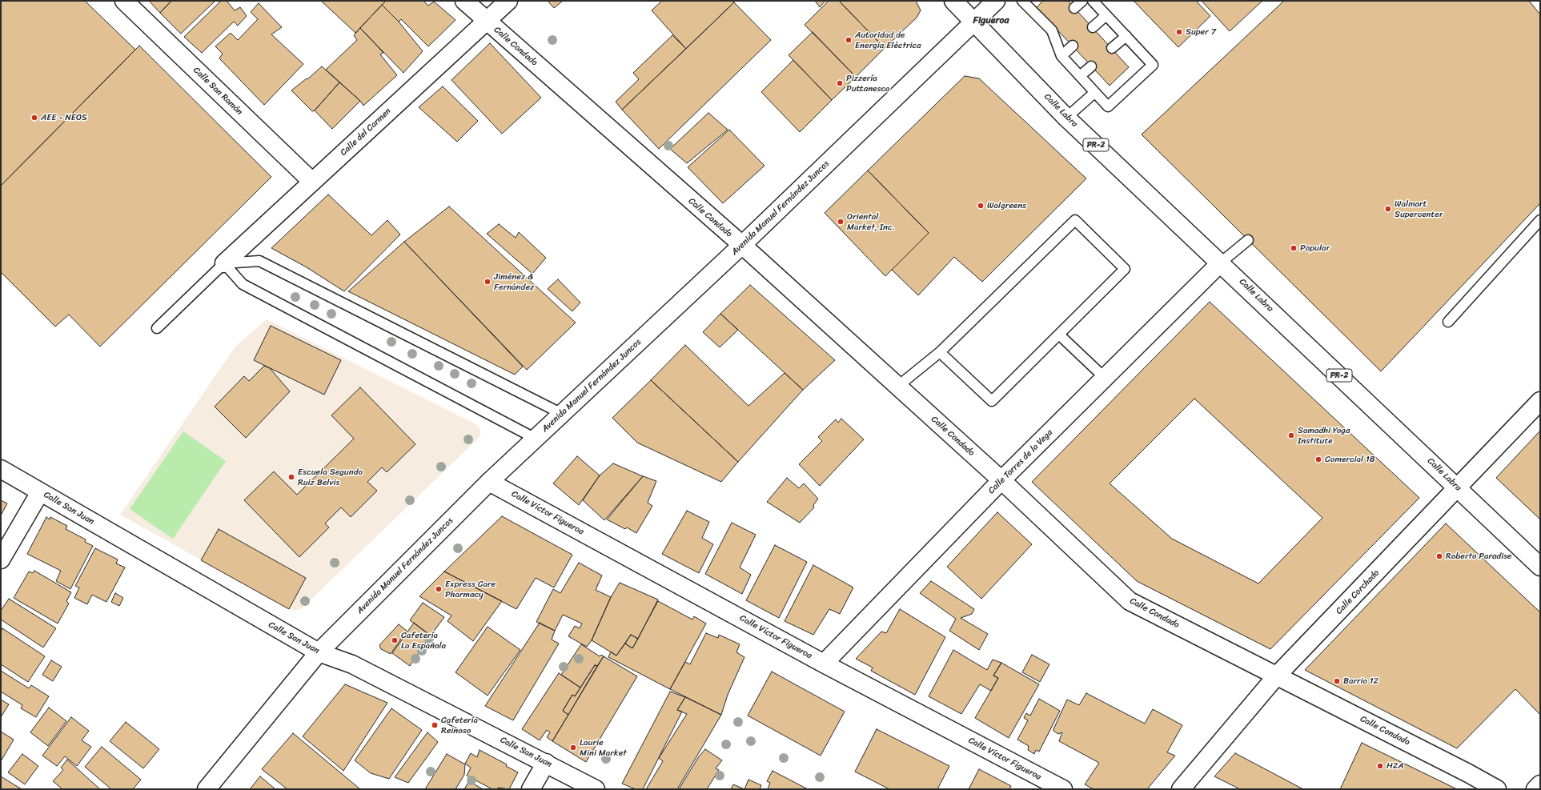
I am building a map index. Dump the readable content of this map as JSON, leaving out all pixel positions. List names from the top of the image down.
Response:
{
  "streets": {
    "street": [
      "Calle Condado",
      "Calle San Ramón",
      "Calle Labra",
      "Calle del Carmen",
      "PR-2",
      "Avenida Manuel Fernández Juncos",
      "Calle Torres de la Vega",
      "Calle San Juan",
      "Calle Víctor Figueroa",
      "Calle Corchado"
    ]
  },
  "crossings": [
    ["Calle Condado", "Calle del Carmen"],
    ["Calle Condado", "Avenida Manuel Fernández Juncos"],
    ["Calle Condado", "Calle Torres de la Vega"],
    ["Calle Condado", "Calle Corchado"],
    ["Calle San Ramón", "Calle del Carmen"],
    ["Calle Labra", "PR-2"],
    ["Calle Labra", "Avenida Manuel Fernández Juncos"],
    ["Calle Labra", "Calle Torres de la Vega"],
    ["Calle Labra", "Calle Corchado"],
    ["PR-2", "Avenida Manuel Fernández Juncos"],
    ["Avenida Manuel Fernández Juncos", "Calle San Juan"],
    ["Avenida Manuel Fernández Juncos", "Calle Víctor Figueroa"],
    ["Calle Torres de la Vega", "Calle Víctor Figueroa"]
  ],
  "districts": ["Figueroa"],
  "places": [
    "Super 7",
    "Autoridad de Energía Eléctrica",
    "Pizzería Puttanesca",
    "AEE - NEOS",
    "Walgreens",
    "Walmart Supercenter",
    "Oriental Market, Inc.",
    "Popular",
    "Jiménez & Fernández",
    "Samadhi Yoga Institute",
    "Comercial 18",
    "Escuela Segundo Ruiz Belvis",
    "Roberto Paradise",
    "Express Care Pharmacy",
    "Cafetería La Española",
    "Barrio 12",
    "Cafetería Reinoso",
    "Laurie Mini Market",
    "H2A"
  ]
}
